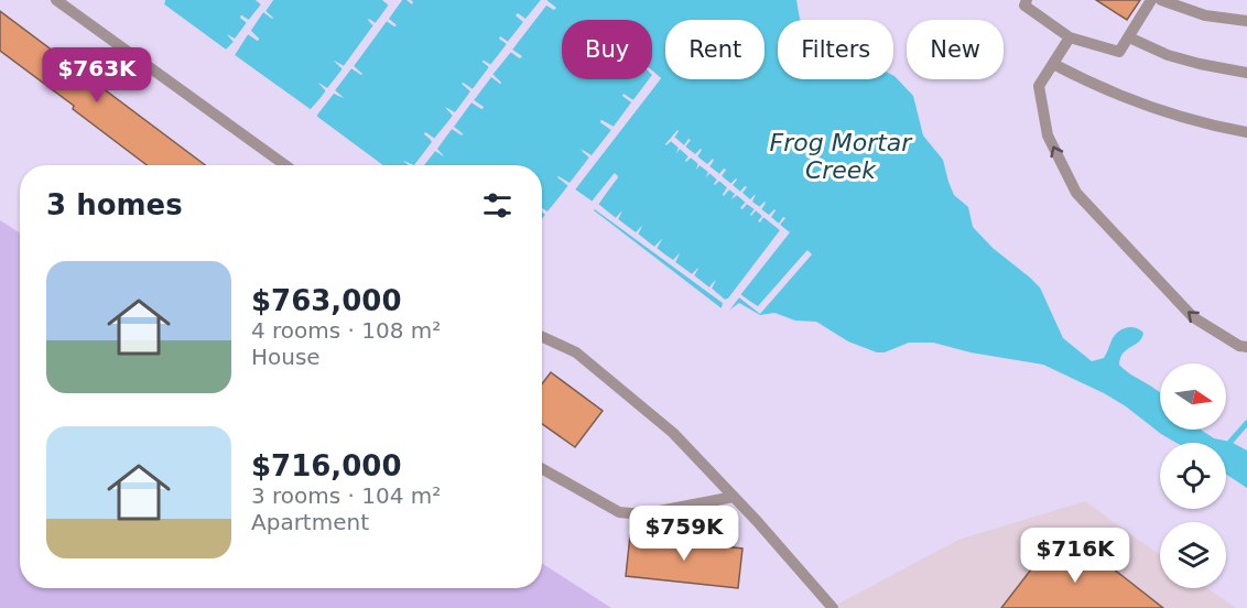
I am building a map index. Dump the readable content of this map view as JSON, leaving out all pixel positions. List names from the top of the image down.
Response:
{
  "water": ["Frog Mortar Creek"],
  "north": "right",
  "page": {
    "chip": [
      "Buy",
      "Rent",
      "Filters",
      "New"
    ],
    "price": ["$763K", "$759K", "$716K"],
    "heading": "3 homes",
    "list": [
      {
        "name": "$763,000",
        "note": "4 rooms · 108 m² · House"
      },
      {
        "name": "$716,000",
        "note": "3 rooms · 104 m² · Apartment"
      }
    ]
  }
}
